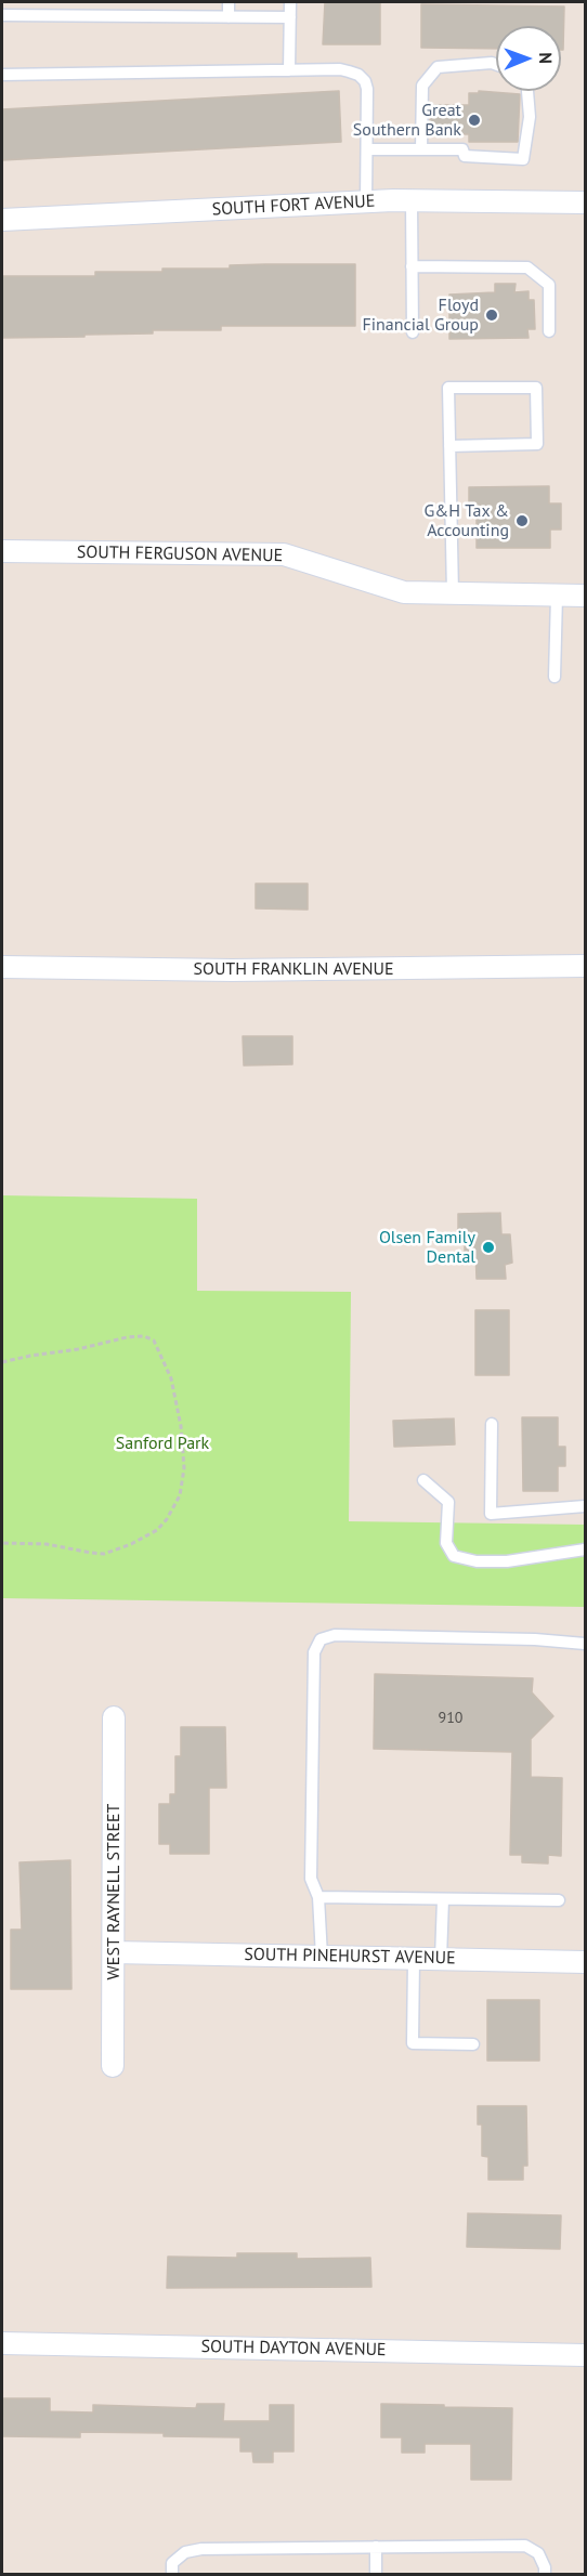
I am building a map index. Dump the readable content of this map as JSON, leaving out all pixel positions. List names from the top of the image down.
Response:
{
  "streets": {
    "street": [
      "SOUTH FORT AVENUE",
      "SOUTH FERGUSON AVENUE",
      "SOUTH FRANKLIN AVENUE",
      "WEST RAYNELL STREET",
      "SOUTH PINEHURST AVENUE",
      "SOUTH DAYTON AVENUE"
    ]
  },
  "crossings": [
    ["WEST RAYNELL STREET", "SOUTH PINEHURST AVENUE"]
  ],
  "parks": ["Sanford Park"],
  "places": [
    "Great Southern Bank",
    "Floyd Financial Group",
    "G&H Tax & Accounting",
    "Olsen Family Dental"
  ],
  "house_numbers": ["910"],
  "north": "right"
}
